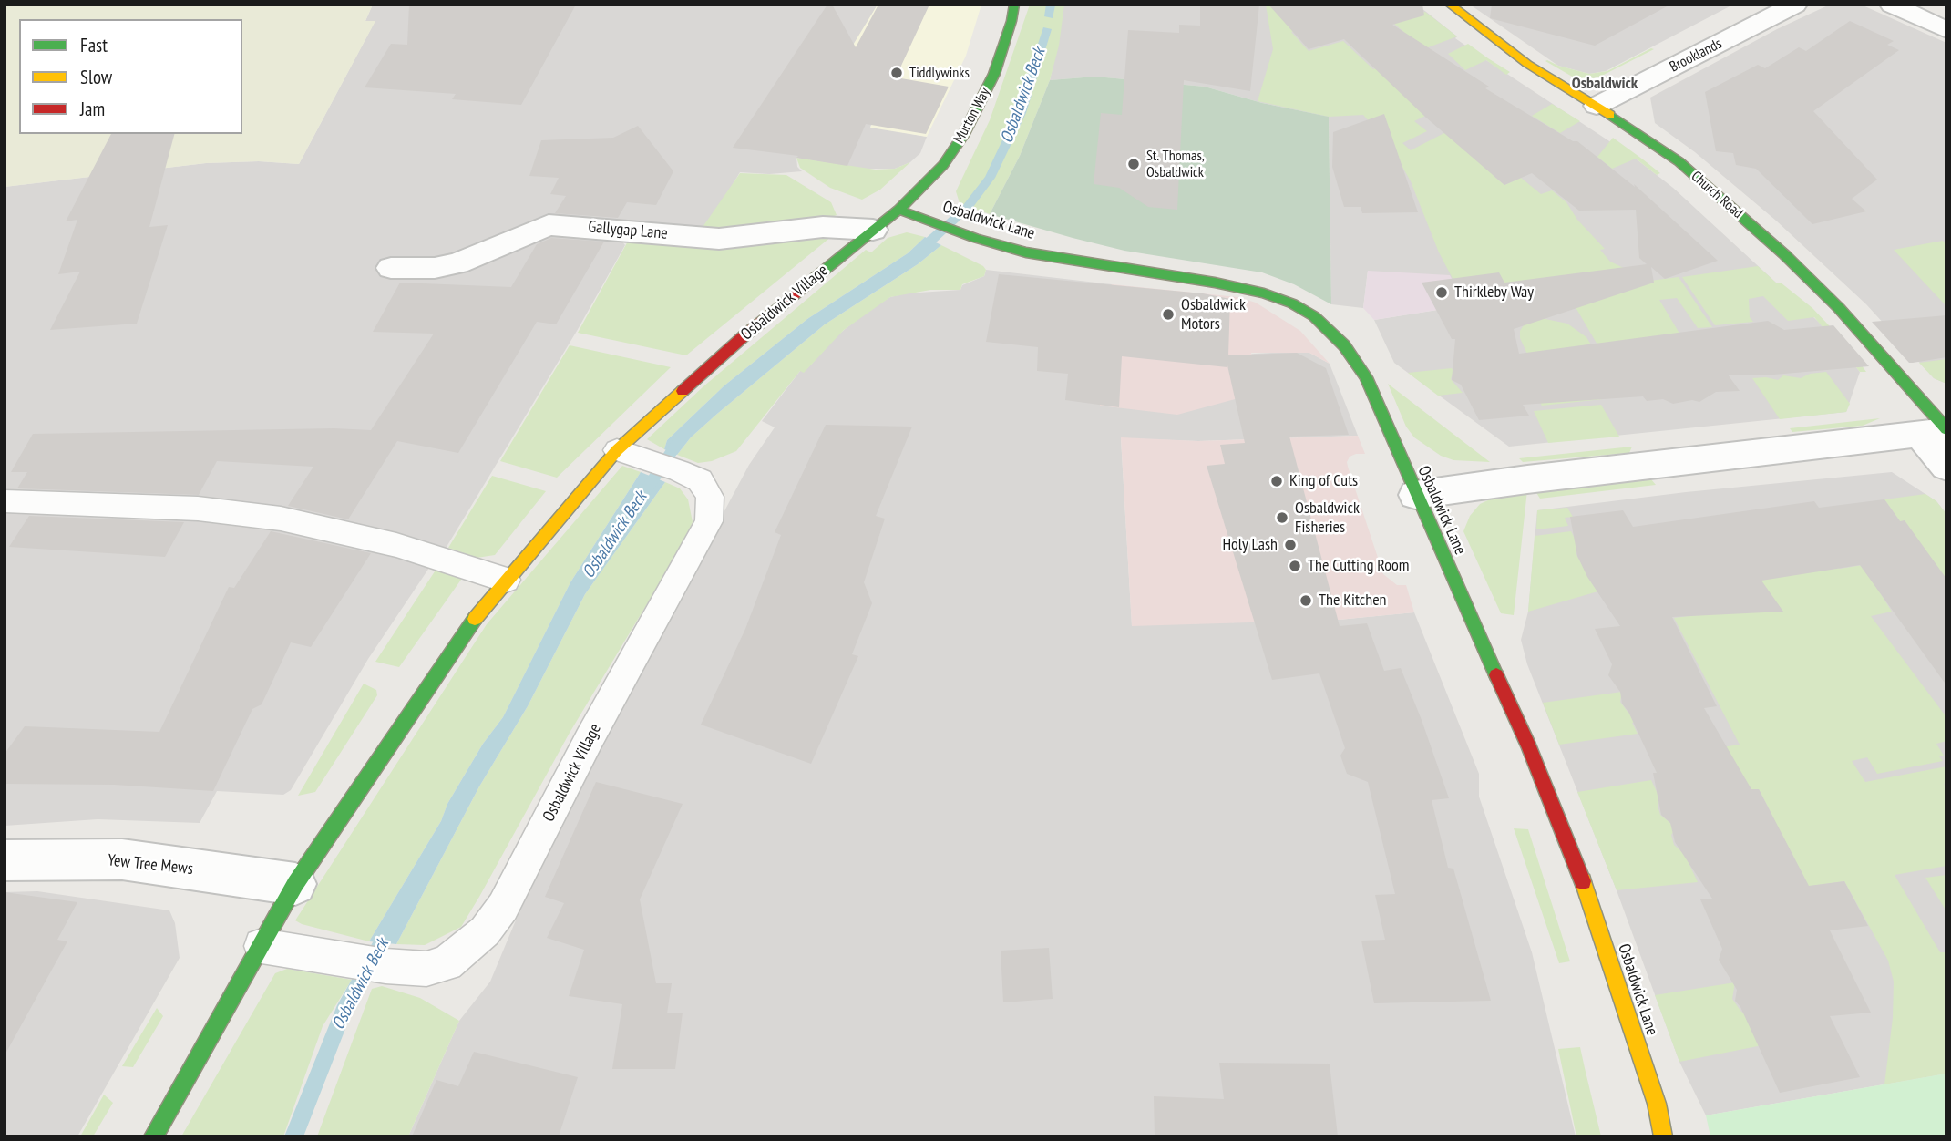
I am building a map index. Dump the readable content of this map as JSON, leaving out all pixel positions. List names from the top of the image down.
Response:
{
  "streets": {
    "street": [
      "Brooklands",
      "Murton Way",
      "Church Road",
      "Osbaldwick Lane",
      "Gallygap Lane",
      "Osbaldwick Village",
      "Yew Tree Mews"
    ]
  },
  "crossings": [
    ["Brooklands", "Church Road"],
    ["Murton Way", "Osbaldwick Lane"],
    ["Murton Way", "Osbaldwick Village"],
    ["Osbaldwick Lane", "Osbaldwick Village"],
    ["Gallygap Lane", "Osbaldwick Village"],
    ["Osbaldwick Village", "Yew Tree Mews"]
  ],
  "districts": ["Osbaldwick"],
  "water": ["Osbaldwick Beck"],
  "places": [
    "Tiddlywinks",
    "St. Thomas, Osbaldwick",
    "Thirkleby Way",
    "Osbaldwick Motors",
    "King of Cuts",
    "Osbaldwick Fisheries",
    "Holy Lash",
    "The Cutting Room",
    "The Kitchen"
  ],
  "legend": ["Fast", "Slow", "Jam"]
}
